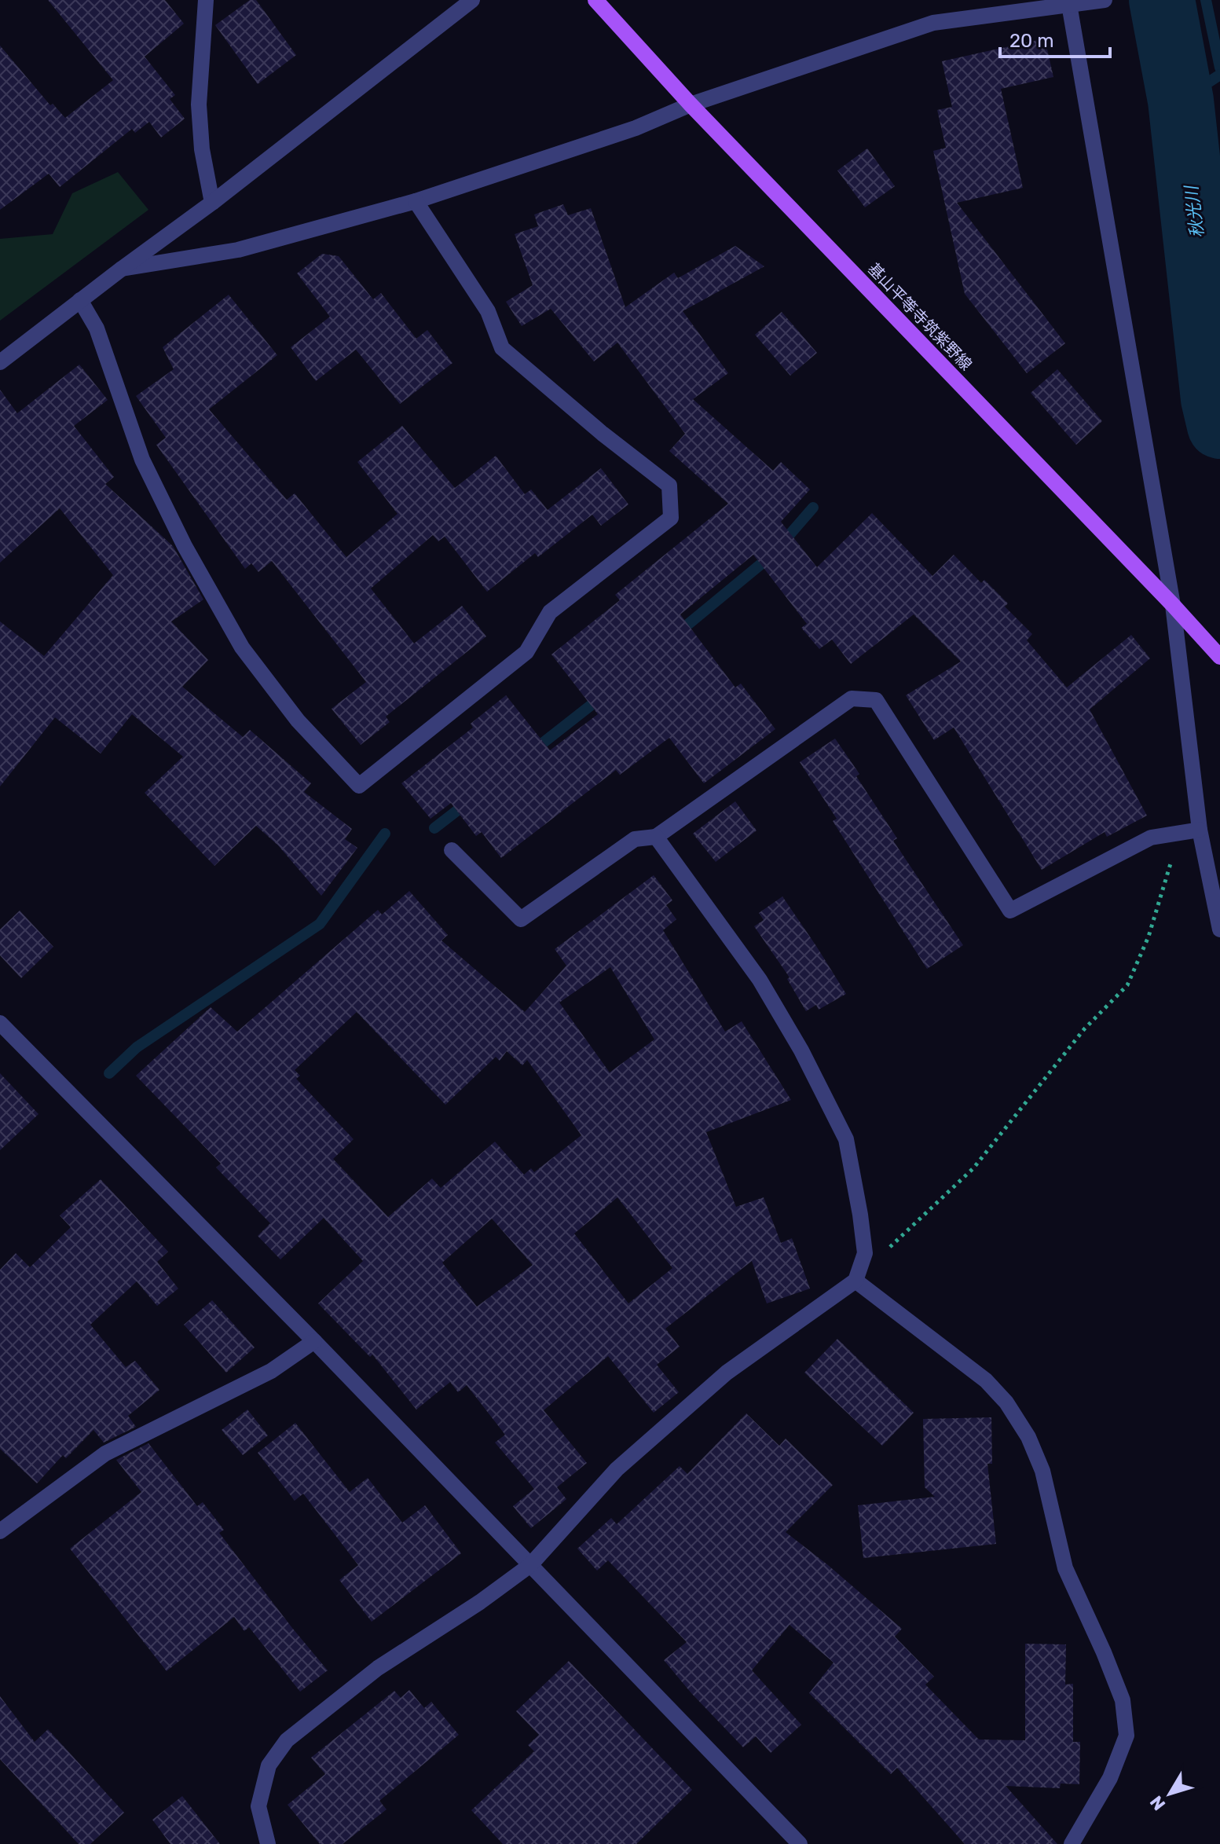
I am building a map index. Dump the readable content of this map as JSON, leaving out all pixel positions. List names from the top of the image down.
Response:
{
  "streets": {
    "main road": ["基山平等寺筑紫野線"]
  },
  "water": ["秋光川"],
  "scale_bar": "20 m",
  "north": "bottom left"
}
